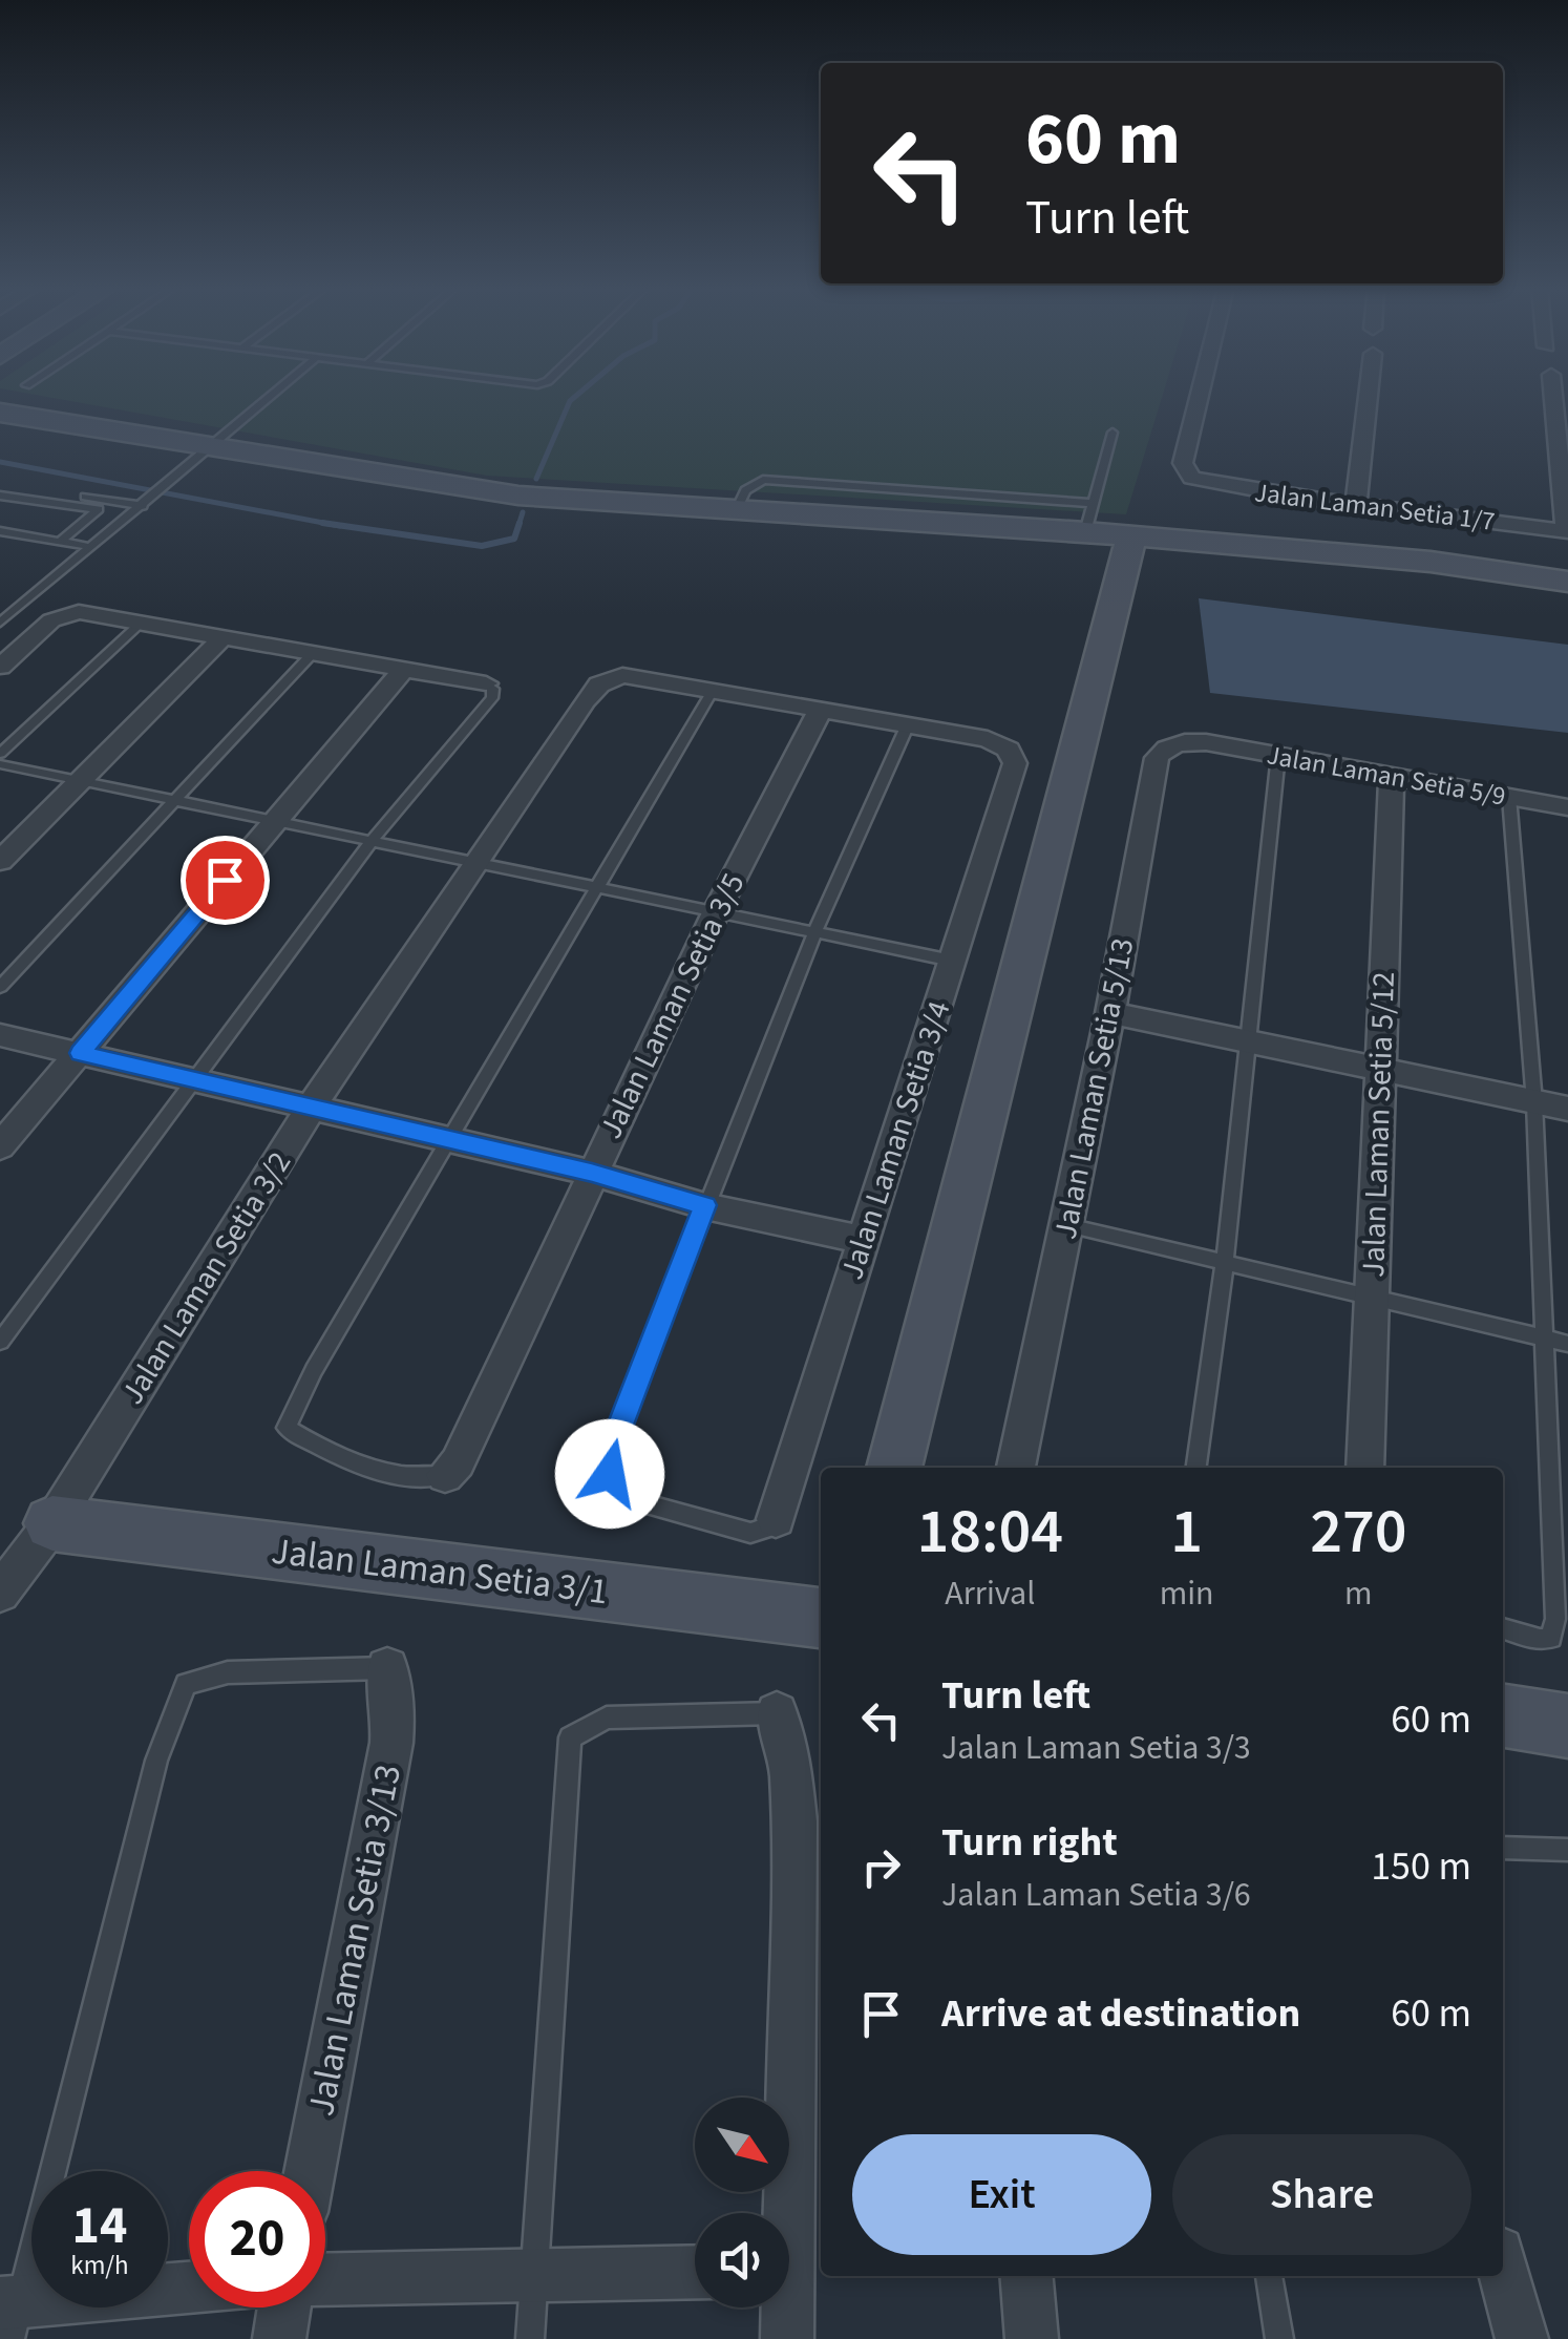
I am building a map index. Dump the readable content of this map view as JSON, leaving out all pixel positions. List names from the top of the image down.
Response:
{
  "streets": {
    "street": [
      "Jalan Laman Setia 1/7",
      "Jalan Laman Setia 5/9",
      "Jalan Laman Setia 3/5",
      "Jalan Laman Setia 5/13",
      "Jalan Laman Setia 5/12",
      "Jalan Laman Setia 3/4",
      "Jalan Laman Setia 3/2",
      "Jalan Laman Setia 3/1",
      "Jalan Laman Setia 3/13"
    ]
  },
  "crossings": [
    ["Jalan Laman Setia 5/9", "Jalan Laman Setia 5/13"],
    ["Jalan Laman Setia 5/9", "Jalan Laman Setia 5/12"],
    ["Jalan Laman Setia 3/2", "Jalan Laman Setia 3/1"]
  ],
  "north": "bottom right",
  "page": {
    "turn": ["60 m", "Turn left"],
    "eta": [
      "18:04",
      "Arrival",
      "1",
      "min",
      "270",
      "m"
    ],
    "list": [
      {
        "name": "Turn left",
        "note": "Jalan Laman Setia 3/3",
        "value": "60 m"
      },
      {
        "name": "Turn right",
        "note": "Jalan Laman Setia 3/6",
        "value": "150 m"
      },
      {
        "name": "Arrive at destination",
        "value": "60 m"
      }
    ],
    "buttons": ["Exit", "Share"],
    "speed": "14 km/h",
    "limit": "20"
  }
}
